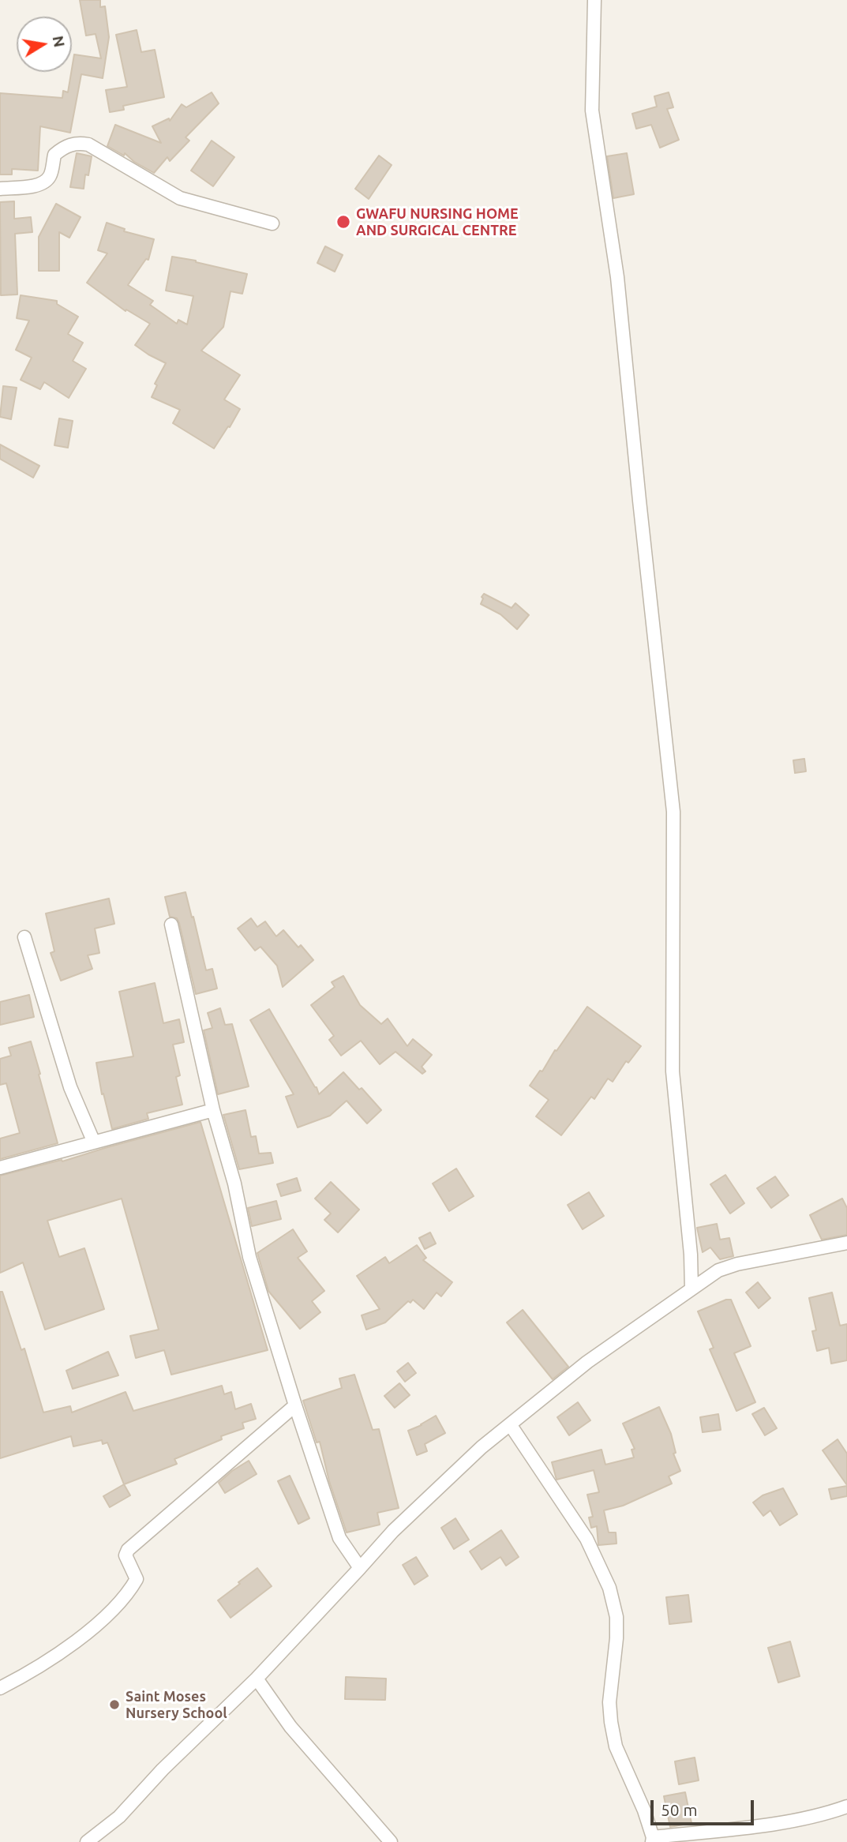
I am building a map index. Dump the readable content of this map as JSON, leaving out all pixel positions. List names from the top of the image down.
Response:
{
  "places": ["GWAFU NURSING HOME AND SURGICAL CENTRE", "Saint Moses Nursery School"],
  "scale_bar": "50 m",
  "north": "right"
}
